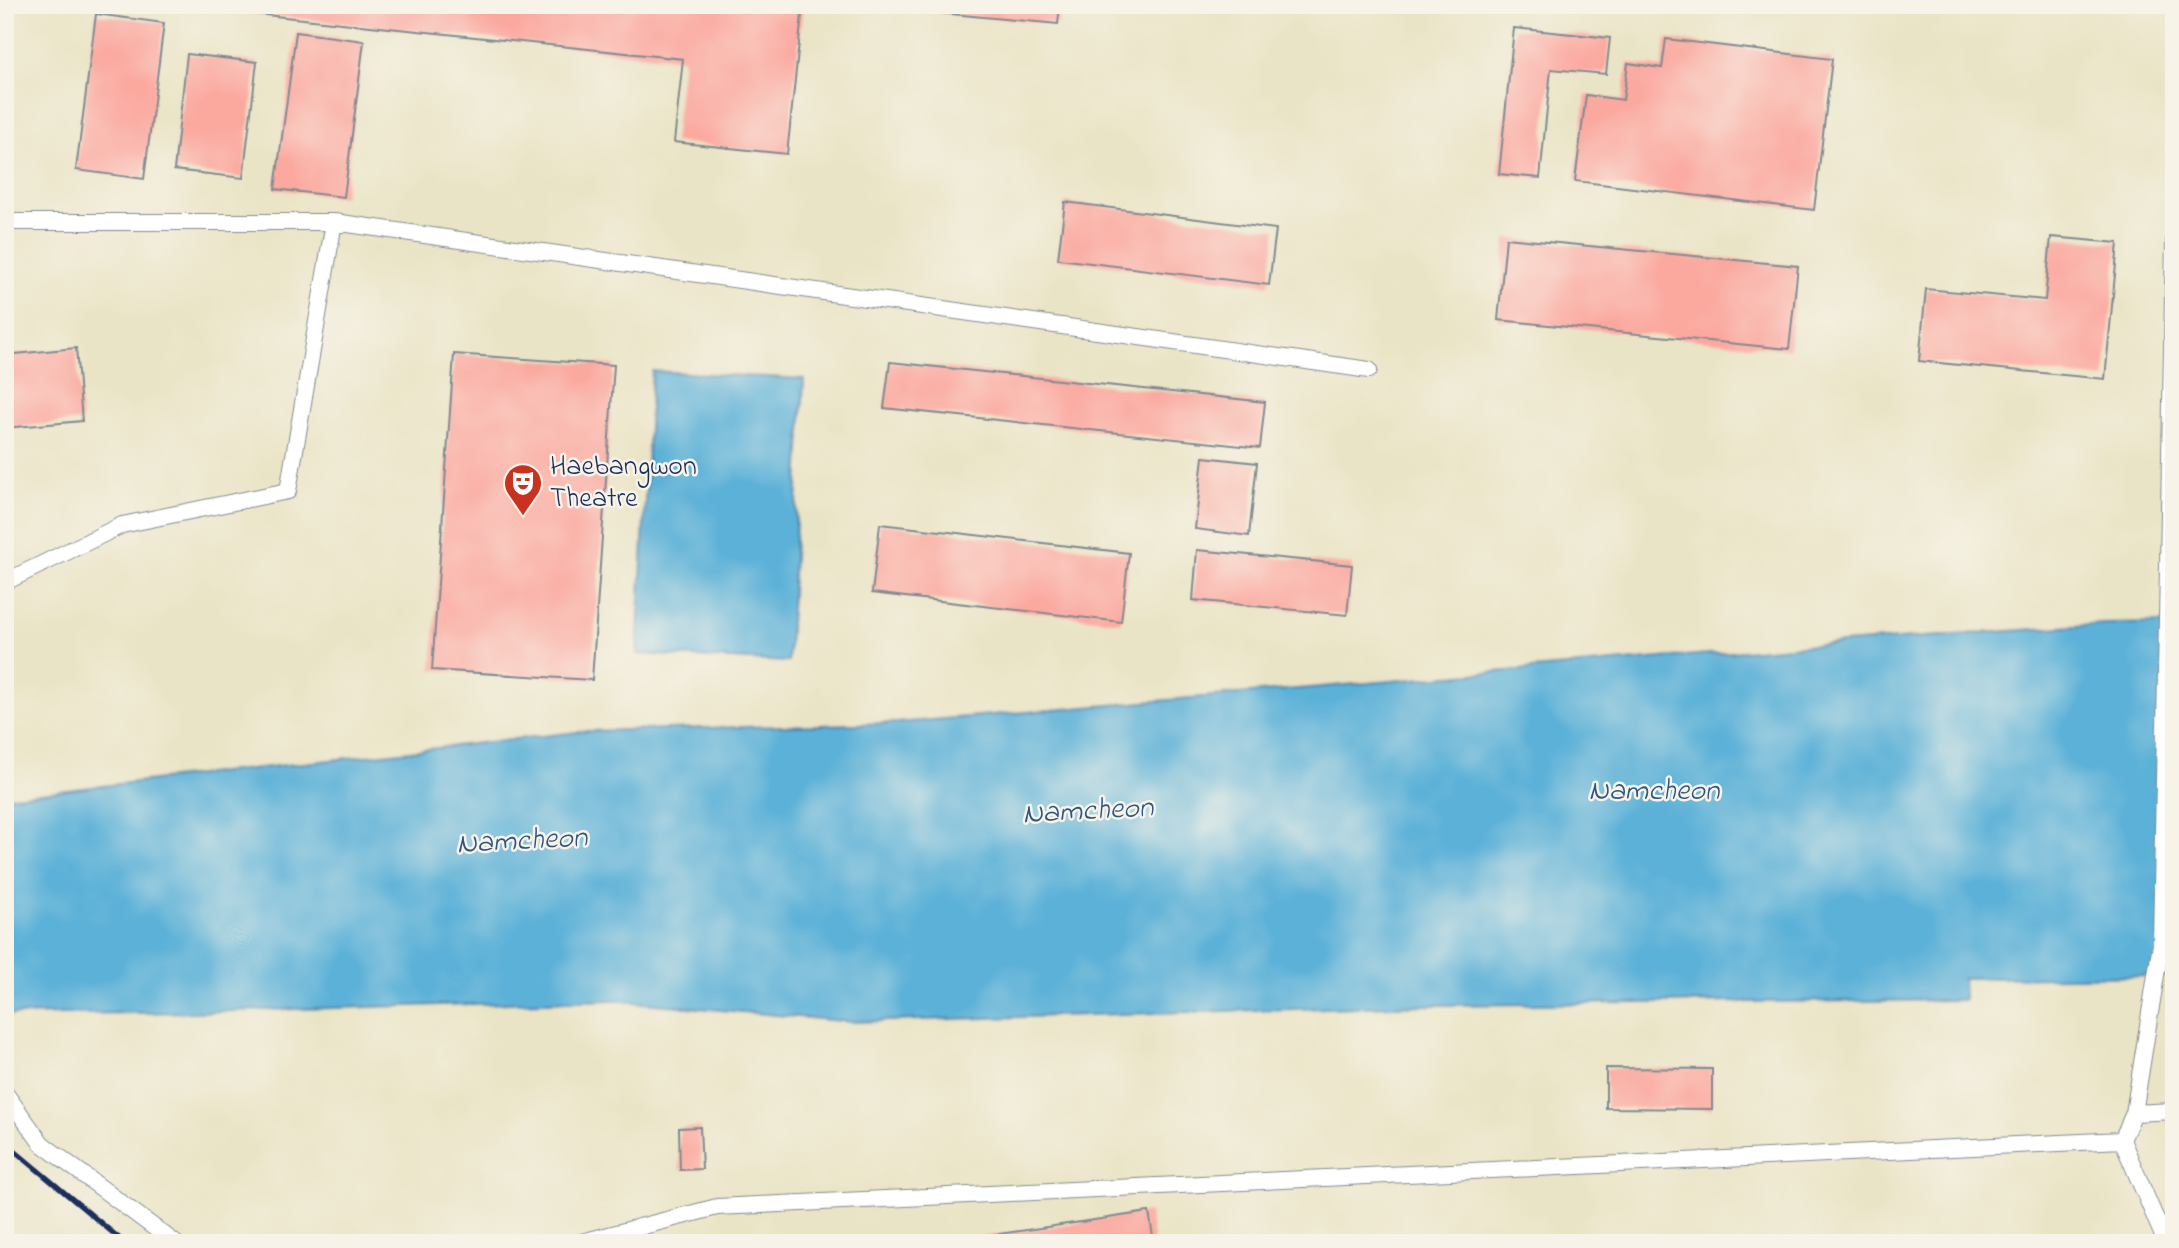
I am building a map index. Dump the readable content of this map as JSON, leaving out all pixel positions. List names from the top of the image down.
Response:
{
  "water": ["Namcheon"],
  "places": {
    "theatre": ["Haebangwon Theatre"]
  }
}
